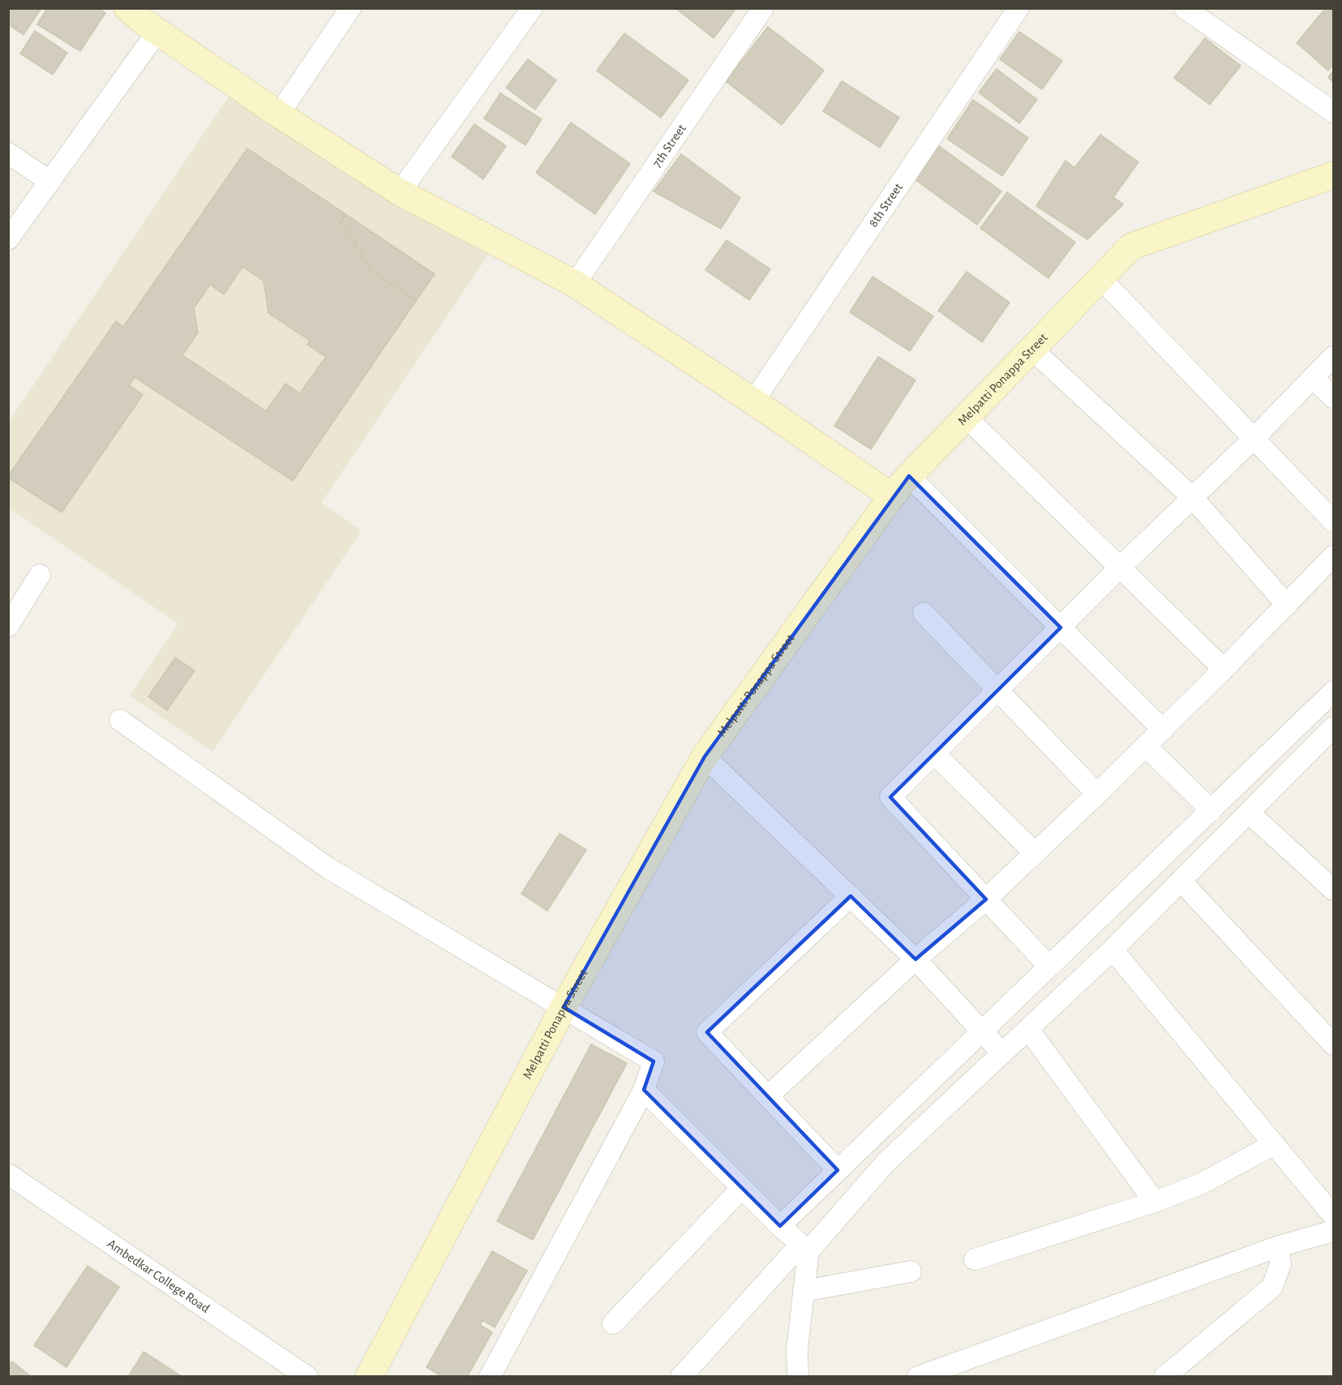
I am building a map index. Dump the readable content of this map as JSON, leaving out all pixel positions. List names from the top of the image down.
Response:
{
  "streets": {
    "main road": ["Melpatti Ponappa Street"],
    "street": ["7th Street", "8th Street", "Ambedkar College Road"]
  }
}
